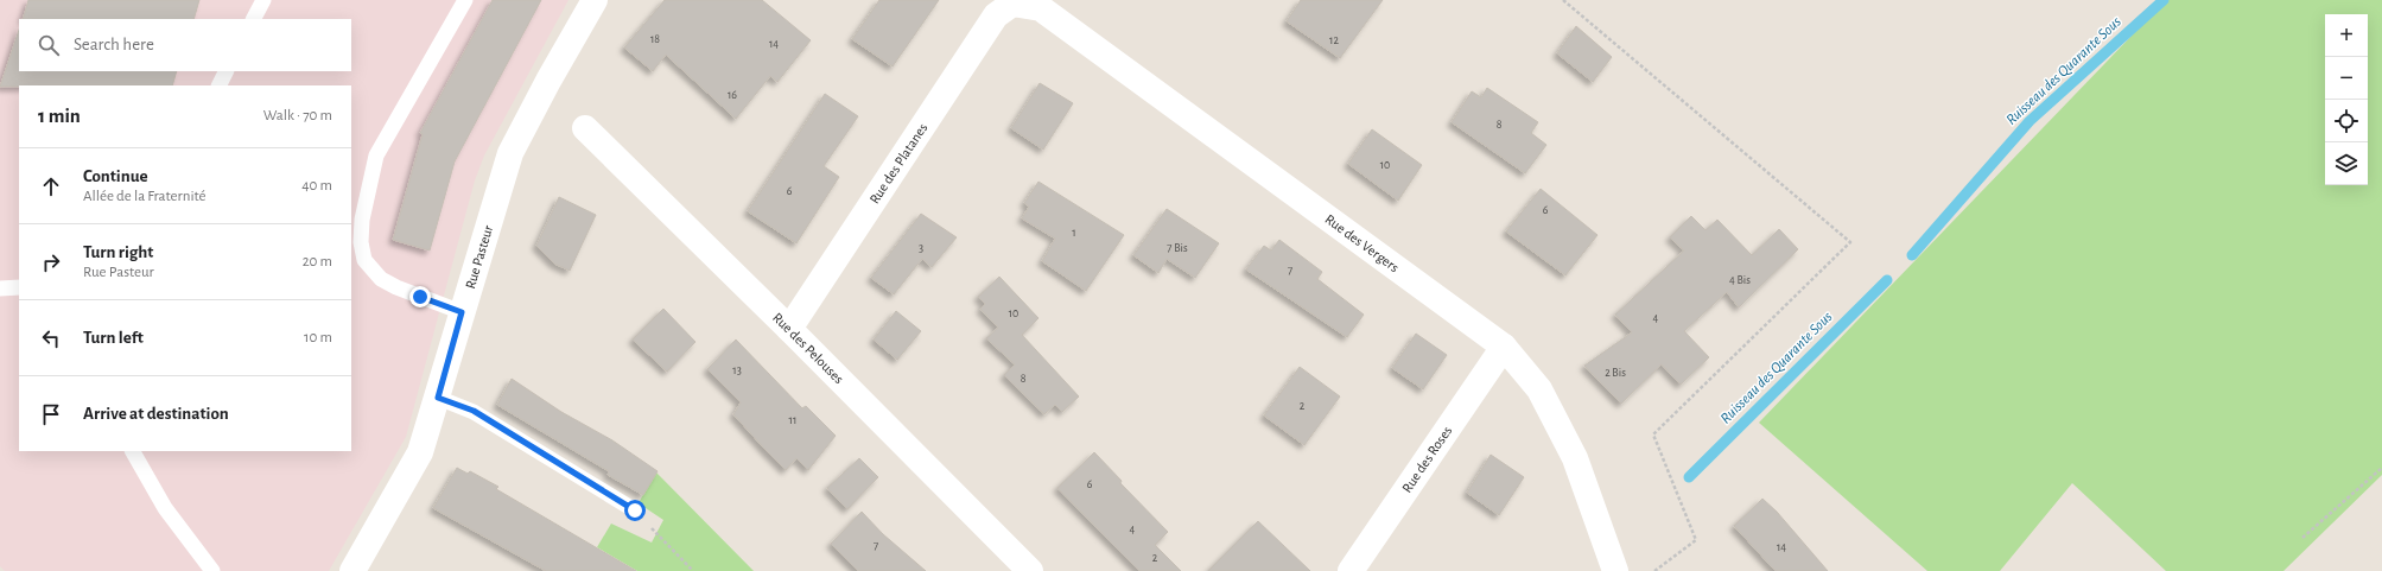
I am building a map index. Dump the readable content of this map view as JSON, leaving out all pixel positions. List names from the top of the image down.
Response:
{
  "streets": {
    "street": [
      "Rue des Platanes",
      "Rue des Vergers",
      "Rue Pasteur",
      "Rue des Pelouses",
      "Rue des Roses"
    ]
  },
  "crossings": [
    ["Rue des Platanes", "Rue des Vergers"],
    ["Rue des Platanes", "Rue des Pelouses"],
    ["Rue des Vergers", "Rue des Roses"]
  ],
  "water": ["Ruisseau des Quarante Sous"],
  "house_numbers": [
    "18",
    "12",
    "14",
    "16",
    "8",
    "10",
    "6",
    "6",
    "1",
    "3",
    "7 Bis",
    "7",
    "4 Bis",
    "10",
    "4",
    "13",
    "2 Bis",
    "8",
    "2",
    "11",
    "6",
    "4",
    "7",
    "14",
    "2"
  ],
  "page": {
    "map_buttons": ["+", "−"],
    "search": "Search here",
    "heading": ["1 min", "Walk · 70 m"],
    "list": [
      ["Continue", "Allée de la Fraternité", "40 m"],
      ["Turn right", "Rue Pasteur", "20 m"],
      ["Turn left", "10 m"],
      "Arrive at destination"
    ]
  }
}
